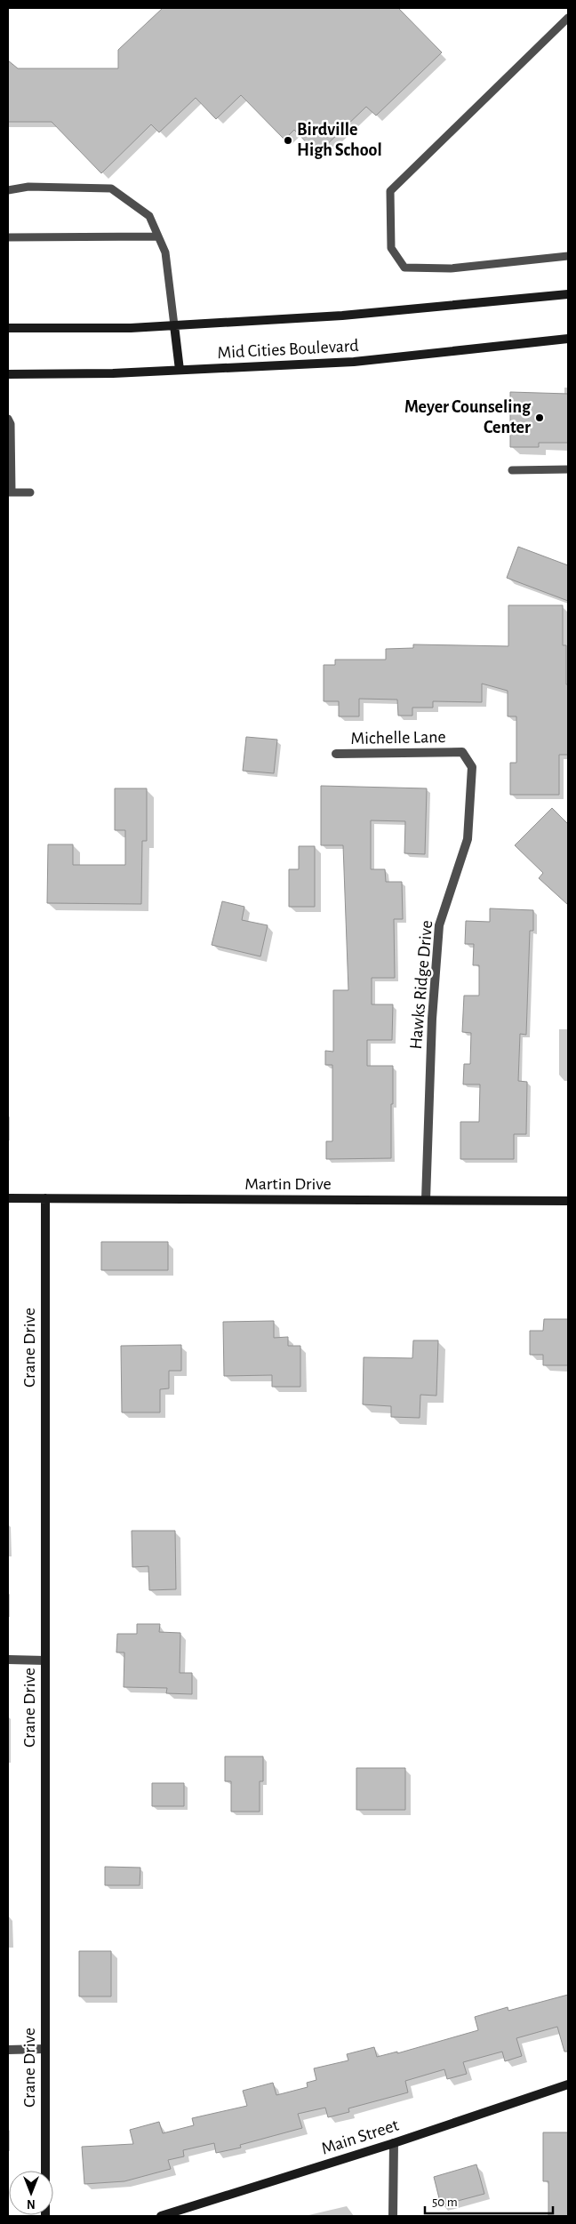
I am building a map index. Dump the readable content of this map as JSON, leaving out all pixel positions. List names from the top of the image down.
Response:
{
  "streets": {
    "street": [
      "Mid Cities Boulevard",
      "Michelle Lane",
      "Hawks Ridge Drive",
      "Martin Drive",
      "Crane Drive",
      "Main Street"
    ]
  },
  "crossings": [
    ["Michelle Lane", "Hawks Ridge Drive"],
    ["Hawks Ridge Drive", "Martin Drive"],
    ["Martin Drive", "Crane Drive"]
  ],
  "places": ["Birdville High School", "Meyer Counseling Center"],
  "scale_bar": "50 m",
  "north": "bottom"
}
